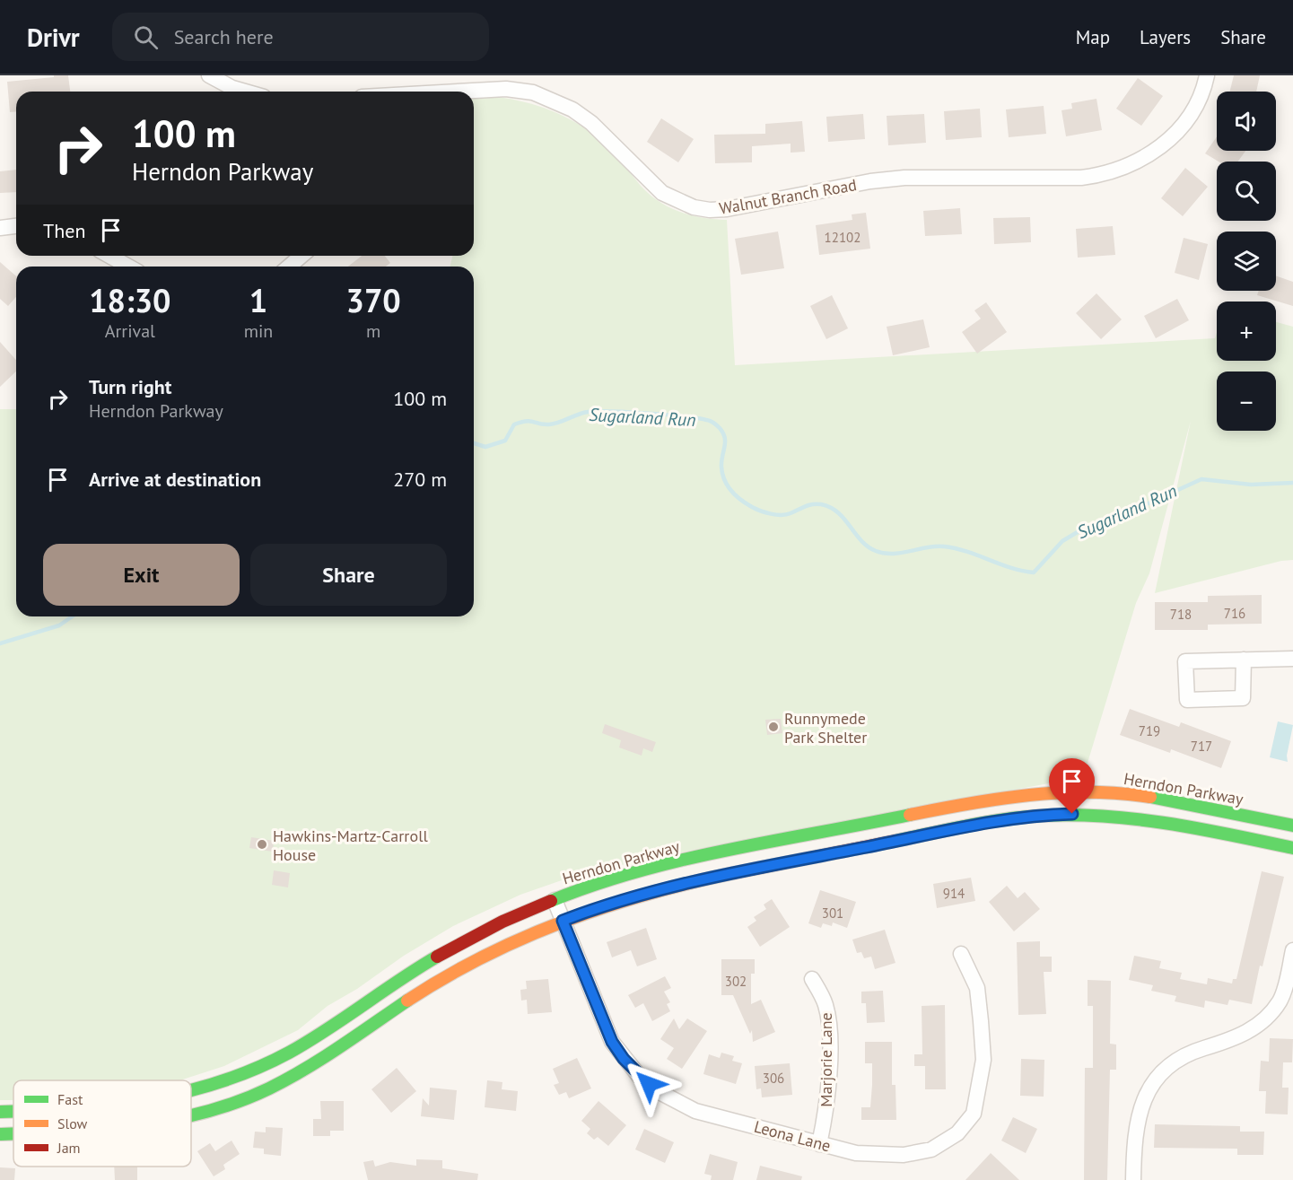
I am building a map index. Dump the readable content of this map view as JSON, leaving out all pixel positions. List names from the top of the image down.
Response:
{
  "streets": {
    "main road": ["Herndon Parkway"],
    "street": ["Walnut Branch Road", "Marjorie Lane", "Leona Lane"]
  },
  "crossings": [
    ["Herndon Parkway", "Leona Lane"],
    ["Marjorie Lane", "Leona Lane"]
  ],
  "water": ["Sugarland Run"],
  "places": ["Runnymede Park Shelter", "Hawkins-Martz-Carroll House"],
  "house_numbers": [
    "12102",
    "716",
    "718",
    "719",
    "717",
    "914",
    "301",
    "302",
    "306"
  ],
  "legend": ["Fast", "Slow", "Jam"],
  "page": {
    "header": "Drivr",
    "search": "Search here",
    "nav": ["Map", "Layers", "Share"],
    "map_buttons": ["+", "−"],
    "turn": ["100 m", "Herndon Parkway"],
    "then": "Then",
    "eta": [
      "18:30",
      "Arrival",
      "1",
      "min",
      "370",
      "m"
    ],
    "list": [
      {
        "name": "Turn right",
        "note": "Herndon Parkway",
        "value": "100 m"
      },
      {
        "name": "Arrive at destination",
        "value": "270 m"
      }
    ],
    "buttons": ["Exit", "Share"]
  }
}
